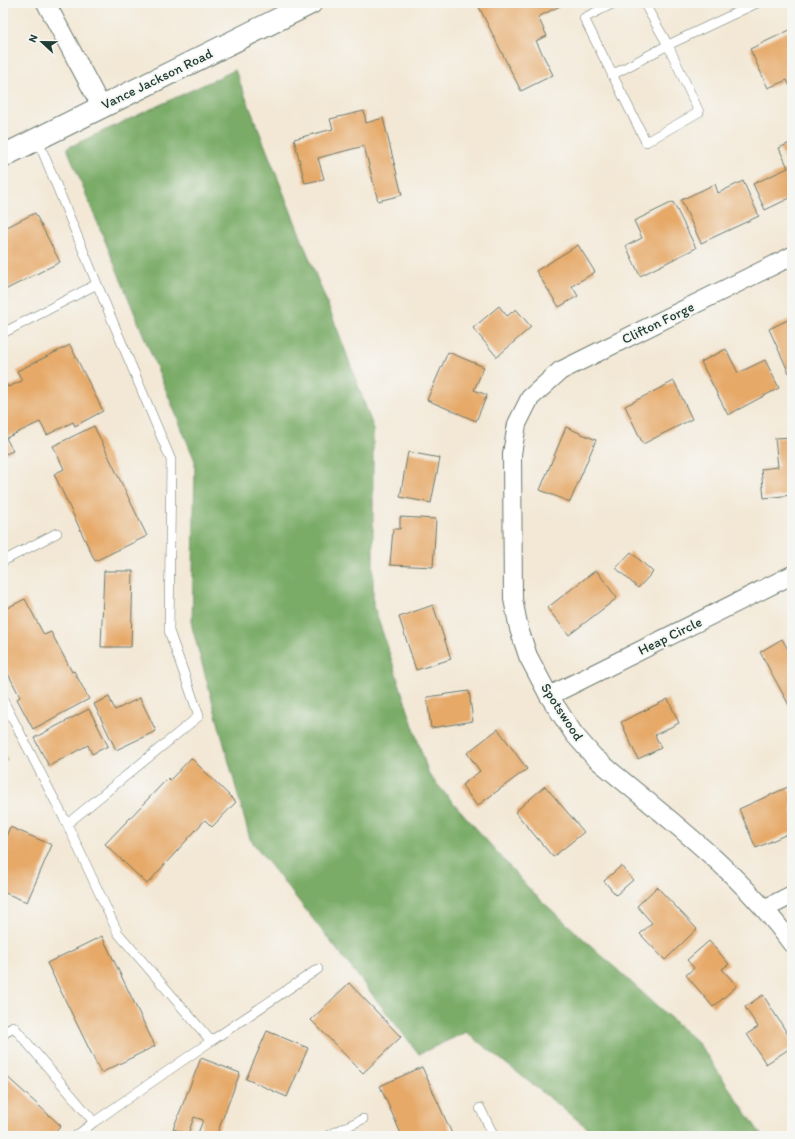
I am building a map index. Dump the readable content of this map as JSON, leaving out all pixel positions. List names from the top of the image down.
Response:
{
  "streets": {
    "main road": ["Vance Jackson Road"],
    "street": ["Clifton Forge", "Heap Circle", "Spotswood"]
  },
  "crossings": [
    ["Clifton Forge", "Spotswood"],
    ["Heap Circle", "Spotswood"]
  ],
  "north": "left"
}
